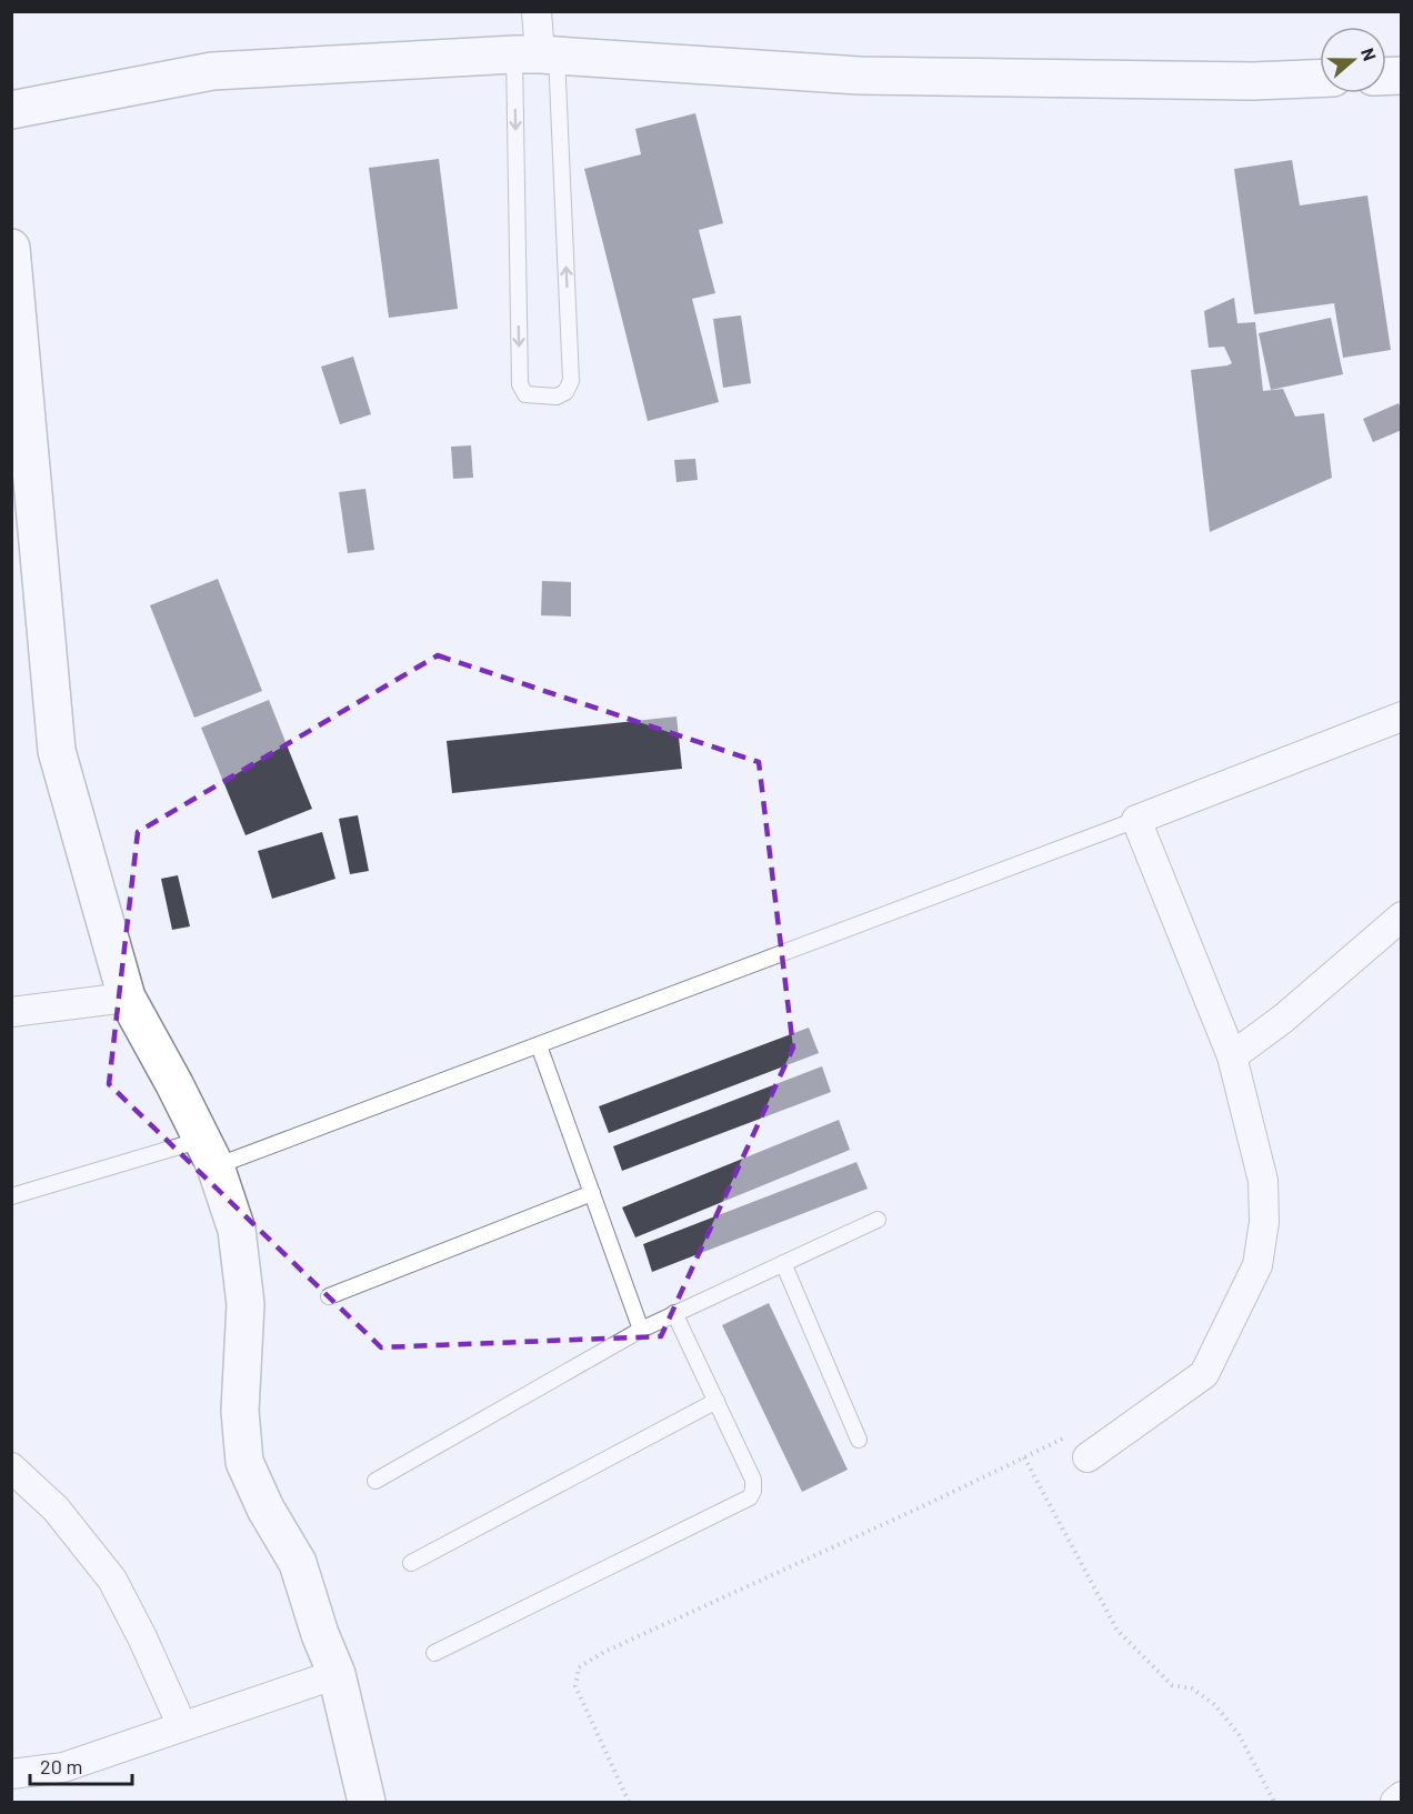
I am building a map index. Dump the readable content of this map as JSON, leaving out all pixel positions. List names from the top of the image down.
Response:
{
  "scale_bar": "20 m",
  "north": "right"
}
